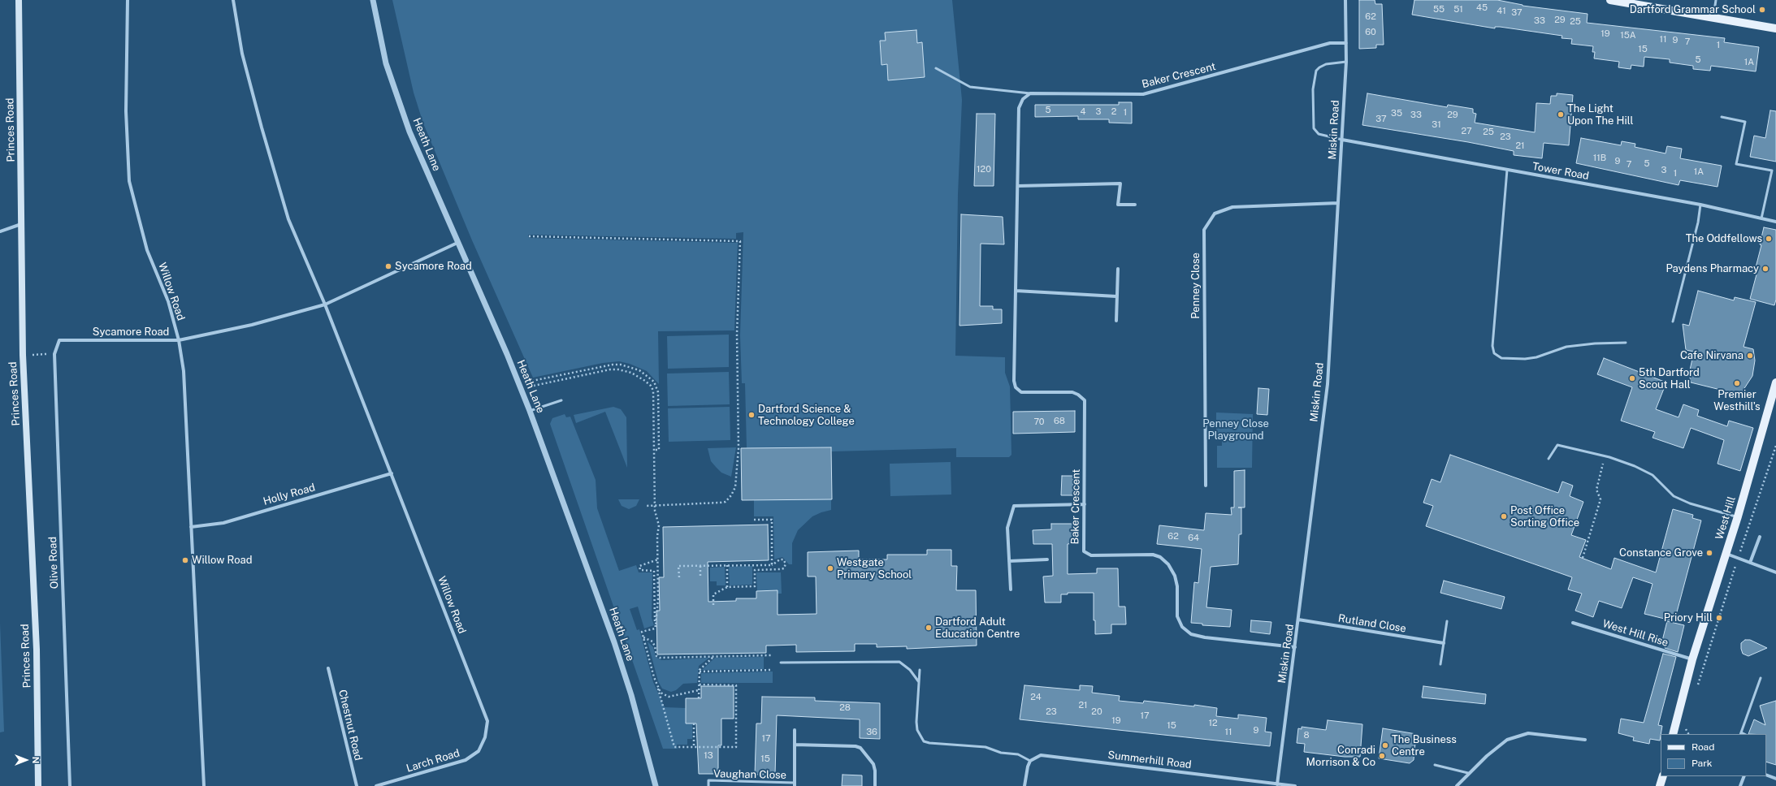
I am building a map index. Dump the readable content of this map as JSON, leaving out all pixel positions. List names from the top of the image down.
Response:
{
  "streets": {
    "main road": ["Princes Road", "West Hill"],
    "street": [
      "Baker Crescent",
      "Miskin Road",
      "Heath Lane",
      "Tower Road",
      "Penney Close",
      "Willow Road",
      "Sycamore Road",
      "Holly Road",
      "Olive Road",
      "Rutland Close",
      "West Hill Rise",
      "Chestnut Road",
      "Summerhill Road",
      "Larch Road",
      "Vaughan Close"
    ]
  },
  "crossings": [
    ["Baker Crescent", "Miskin Road"],
    ["Miskin Road", "Tower Road"],
    ["Miskin Road", "Penney Close"],
    ["Miskin Road", "Rutland Close"],
    ["Miskin Road", "Summerhill Road"],
    ["Heath Lane", "Sycamore Road"],
    ["Willow Road", "Sycamore Road"],
    ["Willow Road", "Holly Road"],
    ["Willow Road", "Larch Road"],
    ["Sycamore Road", "Olive Road"],
    ["West Hill", "West Hill Rise"]
  ],
  "parks": ["Penney Close Playground"],
  "places": [
    "Dartford Grammar School",
    "The Light Upon The Hill",
    "The Oddfellows",
    "Sycamore Road",
    "Paydens Pharmacy",
    "Cafe Nirvana",
    "5th Dartford Scout Hall",
    "Premier Westhill's",
    "Dartford Science & Technology College",
    "Post Office Sorting Office",
    "Constance Grove",
    "Willow Road",
    "Westgate Primary School",
    "Priory Hill",
    "Dartford Adult Education Centre",
    "The Business Centre",
    "Conradi Morrison & Co"
  ],
  "house_numbers": [
    "45",
    "55",
    "51",
    "41",
    "37",
    "62",
    "29",
    "33",
    "25",
    "60",
    "19",
    "15A",
    "11",
    "9",
    "7",
    "1",
    "15",
    "5",
    "1A",
    "5",
    "4",
    "3",
    "2",
    "1",
    "35",
    "33",
    "29",
    "37",
    "31",
    "27",
    "25",
    "23",
    "21",
    "11B",
    "9",
    "5",
    "7",
    "120",
    "3",
    "1A",
    "1",
    "68",
    "70",
    "62",
    "64",
    "24",
    "21",
    "28",
    "23",
    "20",
    "17",
    "19",
    "12",
    "15",
    "9",
    "36",
    "11",
    "8",
    "17",
    "13",
    "15"
  ],
  "legend": ["Road", "Park"],
  "north": "right"
}
